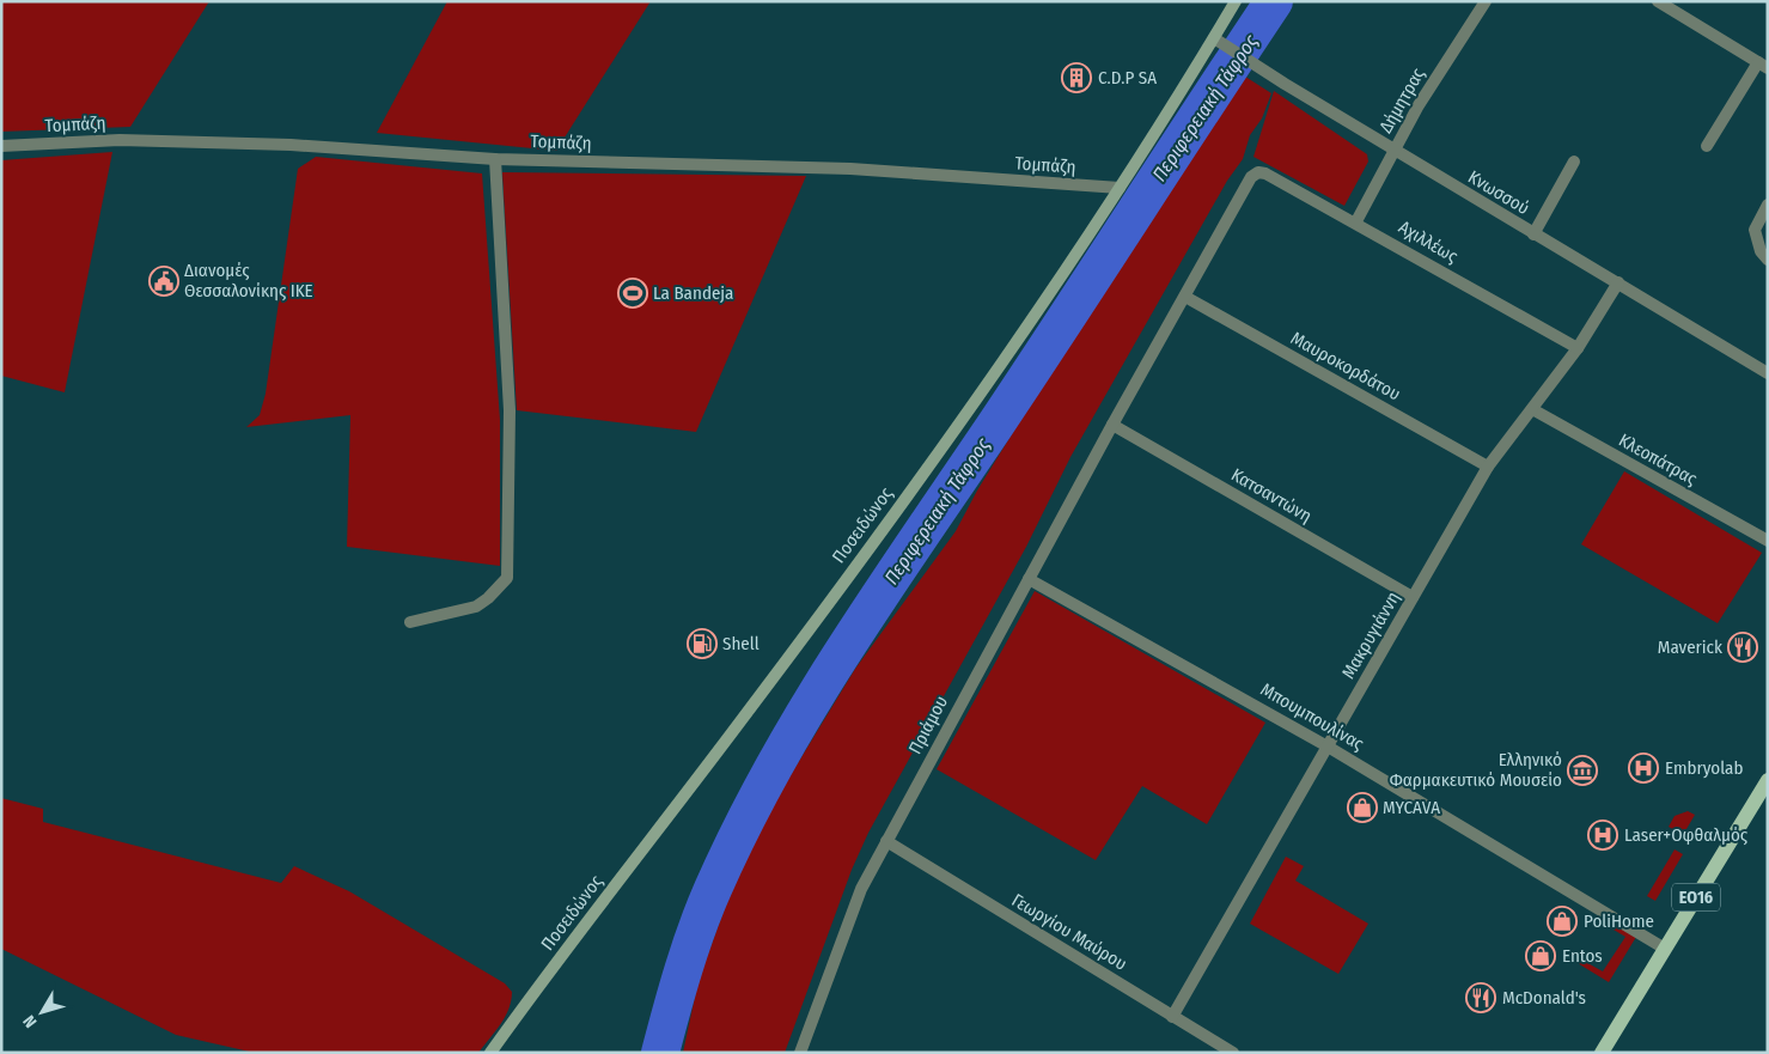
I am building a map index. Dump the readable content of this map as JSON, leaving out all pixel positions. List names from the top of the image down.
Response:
{
  "streets": {
    "main road": ["ΕΟ16"],
    "street": [
      "Δήμητρας",
      "Τομπάζη",
      "Κνωσσού",
      "Αχιλλέως",
      "Μαυροκορδάτου",
      "Κλεοπάτρας",
      "Κατσαντώνη",
      "Ποσειδώνος",
      "Μακρυγιάννη",
      "Μπουμπουλίνας",
      "Πριάμου",
      "Γεωργίου Μαύρου"
    ]
  },
  "crossings": [
    ["Δήμητρας", "Κνωσσού"],
    ["Δήμητρας", "Αχιλλέως"],
    ["Τομπάζη", "Ποσειδώνος"],
    ["Κνωσσού", "Ποσειδώνος"],
    ["Κνωσσού", "Μακρυγιάννη"],
    ["Αχιλλέως", "Μακρυγιάννη"],
    ["Αχιλλέως", "Πριάμου"],
    ["Μαυροκορδάτου", "Μακρυγιάννη"],
    ["Μαυροκορδάτου", "Πριάμου"],
    ["Κλεοπάτρας", "Μακρυγιάννη"],
    ["Κατσαντώνη", "Μακρυγιάννη"],
    ["Κατσαντώνη", "Πριάμου"],
    ["Μακρυγιάννη", "Μπουμπουλίνας"],
    ["Μακρυγιάννη", "Γεωργίου Μαύρου"],
    ["Μπουμπουλίνας", "Πριάμου"],
    ["Μπουμπουλίνας", "ΕΟ16"],
    ["Πριάμου", "Γεωργίου Μαύρου"]
  ],
  "water": ["Περιφερειακή Τάφρος"],
  "places": {
    "building": ["C.D.P SA"],
    "public building": ["Διανομές Θεσσαλονίκης ΙΚΕ"],
    "sports": ["La Bandeja"],
    "fuel station": ["Shell"],
    "restaurant": ["Maverick", "McDonald's"],
    "hospital": ["Embryolab", "Laser+Οφθαλμός"],
    "museum": ["Ελληνικό Φαρμακευτικό Μουσείο"],
    "shop": ["MYCAVA", "PoliHome", "Entos"]
  },
  "north": "bottom left"
}
